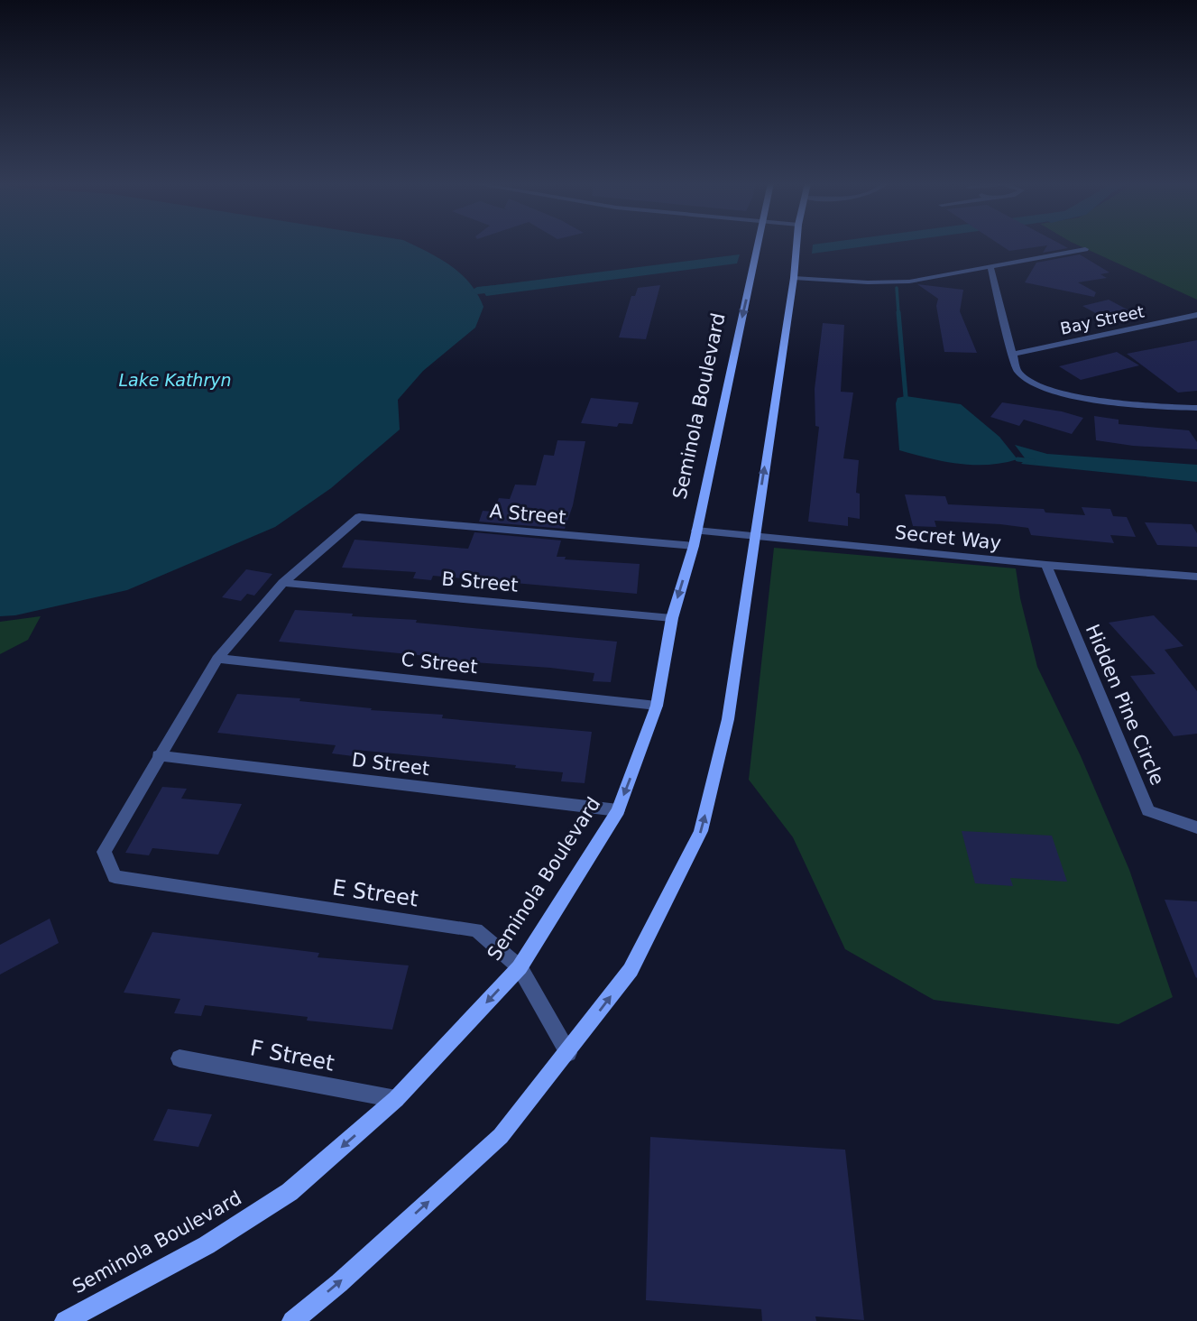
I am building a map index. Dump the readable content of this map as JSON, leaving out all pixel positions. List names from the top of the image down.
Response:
{
  "streets": {
    "main road": ["Seminola Boulevard"],
    "street": [
      "Bay Street",
      "A Street",
      "Secret Way",
      "B Street",
      "C Street",
      "Hidden Pine Circle",
      "D Street",
      "E Street",
      "F Street"
    ]
  },
  "crossings": [
    ["Seminola Boulevard", "A Street"],
    ["Seminola Boulevard", "Secret Way"],
    ["Seminola Boulevard", "B Street"],
    ["Seminola Boulevard", "C Street"],
    ["Seminola Boulevard", "D Street"],
    ["Seminola Boulevard", "E Street"],
    ["Seminola Boulevard", "F Street"],
    ["A Street", "Secret Way"],
    ["A Street", "B Street"],
    ["Secret Way", "Hidden Pine Circle"],
    ["D Street", "E Street"]
  ],
  "water": ["Lake Kathryn"]
}
